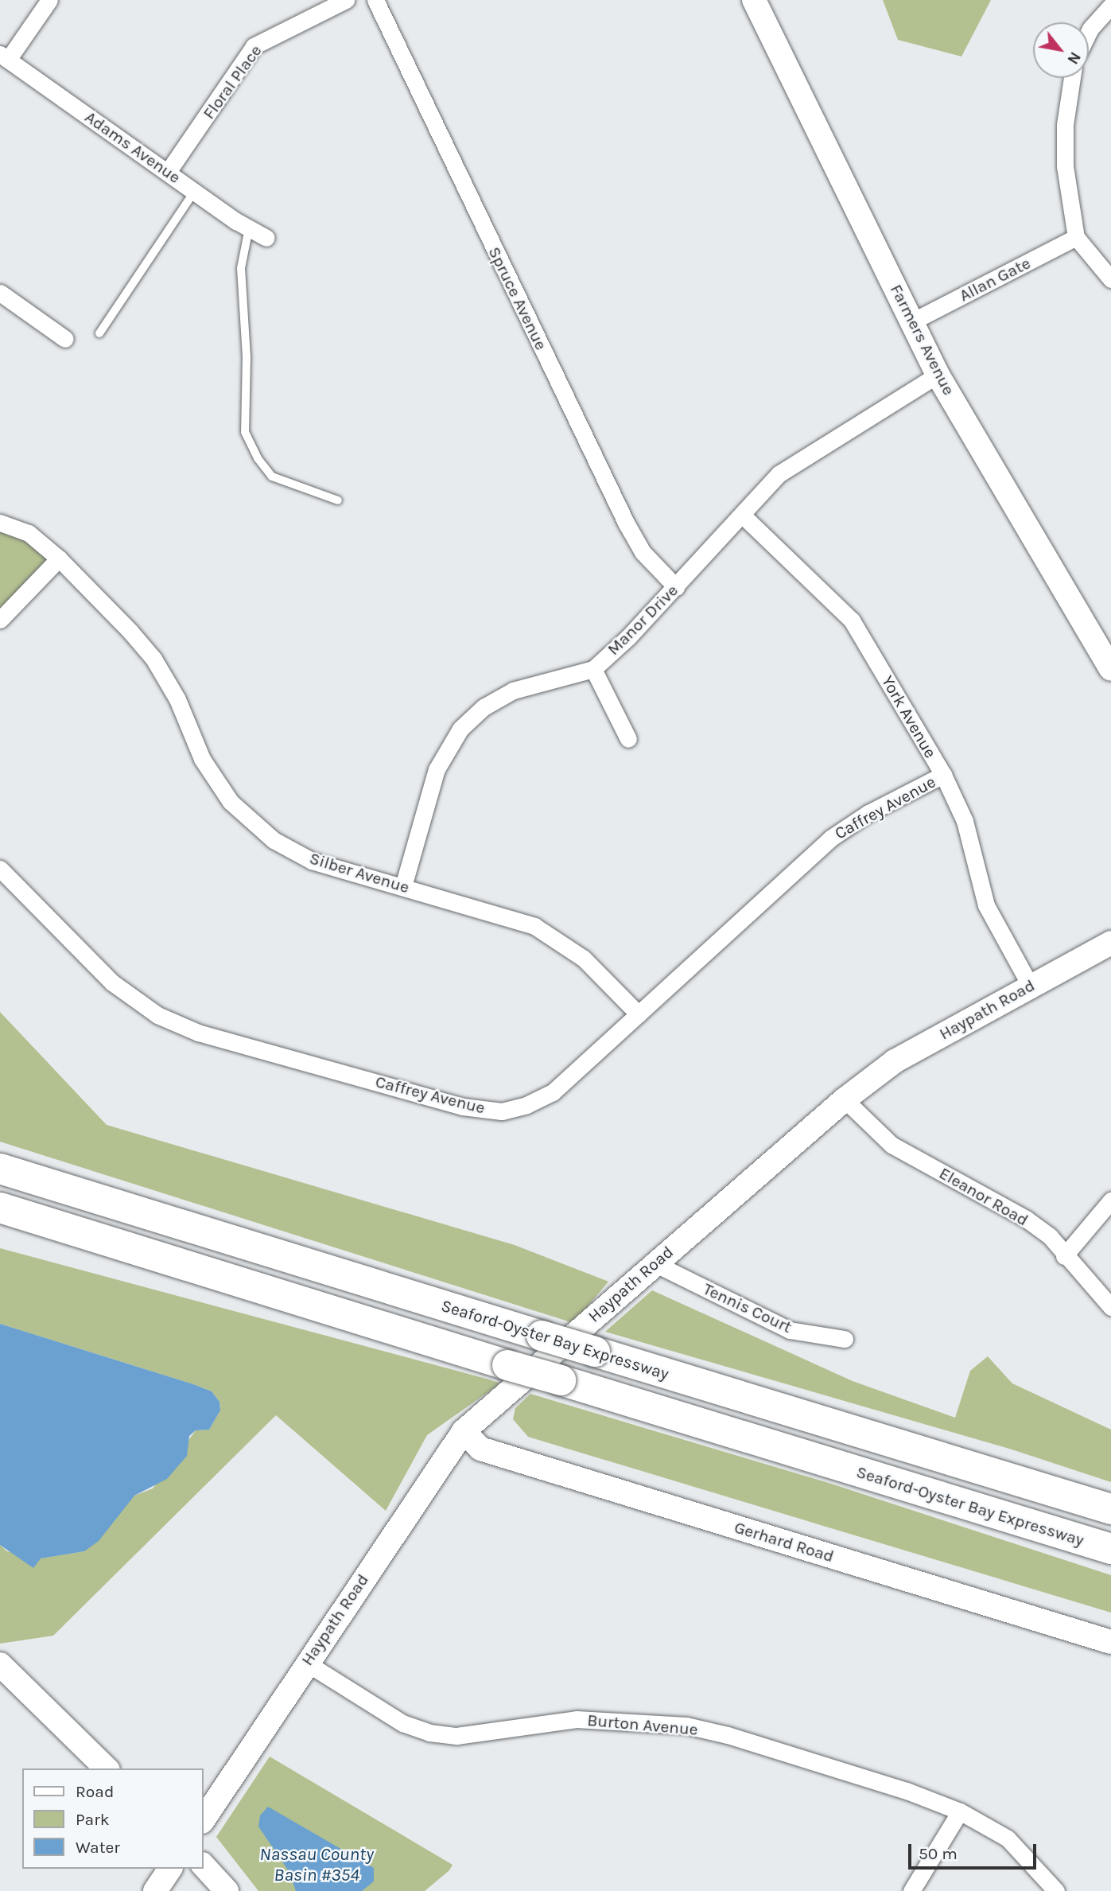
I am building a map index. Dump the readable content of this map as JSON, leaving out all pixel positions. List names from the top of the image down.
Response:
{
  "streets": {
    "highway": ["Seaford-Oyster Bay Expressway"],
    "street": [
      "Floral Place",
      "Adams Avenue",
      "Allan Gate",
      "Spruce Avenue",
      "Farmers Avenue",
      "Manor Drive",
      "York Avenue",
      "Caffrey Avenue",
      "Silber Avenue",
      "Haypath Road",
      "Eleanor Road",
      "Tennis Court",
      "Gerhard Road",
      "Burton Avenue"
    ]
  },
  "crossings": [
    ["Floral Place", "Adams Avenue"],
    ["Allan Gate", "Farmers Avenue"],
    ["Spruce Avenue", "Manor Drive"],
    ["Farmers Avenue", "Manor Drive"],
    ["Manor Drive", "York Avenue"],
    ["Manor Drive", "Silber Avenue"],
    ["York Avenue", "Caffrey Avenue"],
    ["York Avenue", "Haypath Road"],
    ["Caffrey Avenue", "Silber Avenue"],
    ["Haypath Road", "Eleanor Road"],
    ["Haypath Road", "Tennis Court"],
    ["Haypath Road", "Gerhard Road"],
    ["Haypath Road", "Burton Avenue"]
  ],
  "water": ["Nassau County Basin #354"],
  "legend": ["Road", "Park", "Water"],
  "scale_bar": "50 m",
  "north": "bottom right"
}
